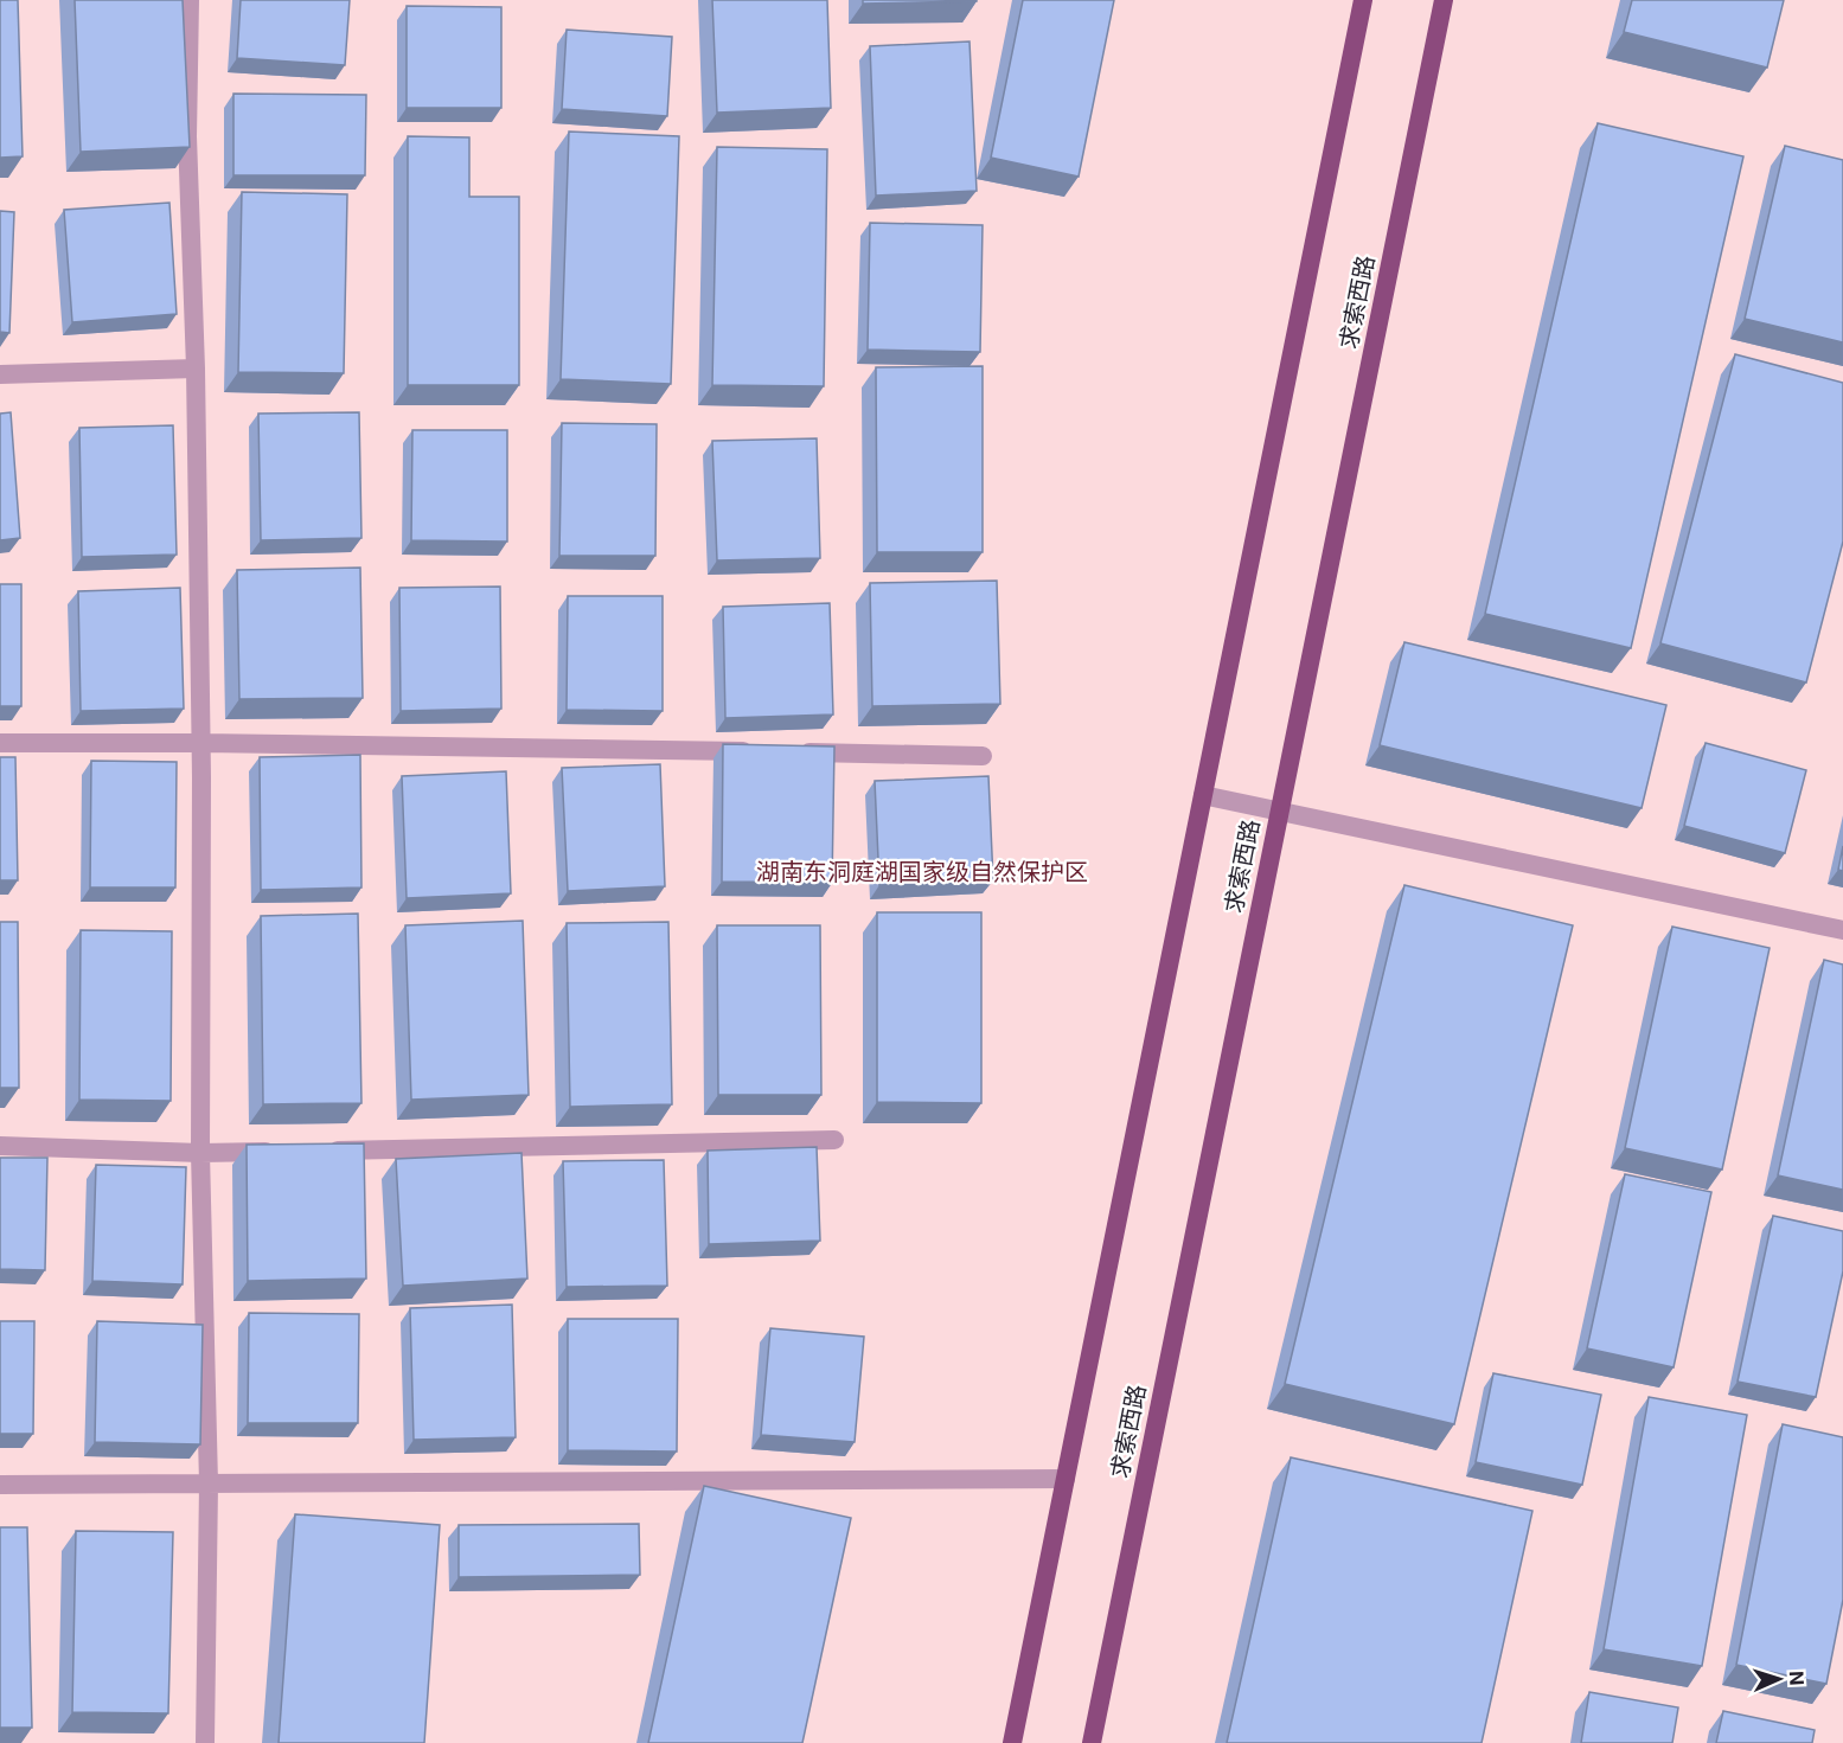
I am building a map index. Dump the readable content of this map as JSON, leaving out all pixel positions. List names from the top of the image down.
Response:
{
  "streets": {
    "main road": ["求索西路"]
  },
  "parks": ["湖南东洞庭湖国家级自然保护区"],
  "north": "right"
}
